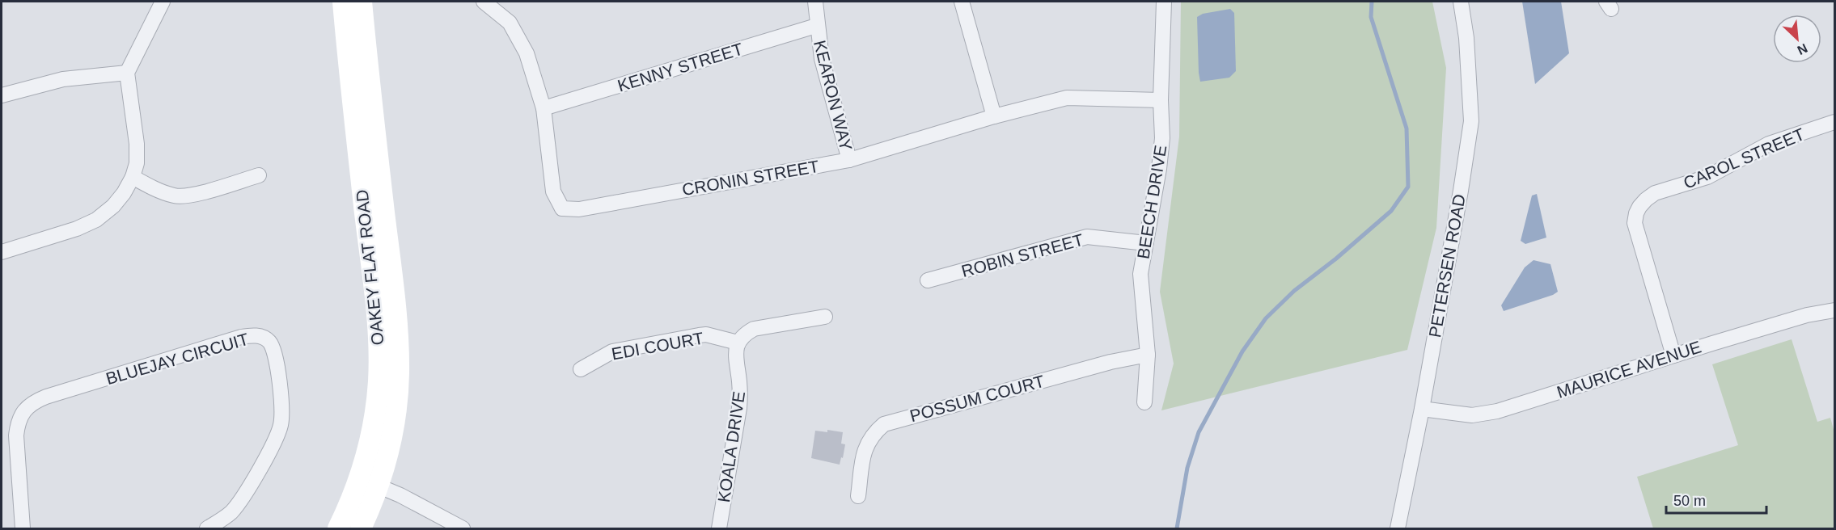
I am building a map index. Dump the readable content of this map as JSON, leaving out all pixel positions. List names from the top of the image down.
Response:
{
  "streets": {
    "main road": ["OAKEY FLAT ROAD"],
    "street": [
      "KENNY STREET",
      "KEARON WAY",
      "CAROL STREET",
      "CRONIN STREET",
      "BEECH DRIVE",
      "ROBIN STREET",
      "PETERSEN ROAD",
      "EDI COURT",
      "BLUEJAY CIRCUIT",
      "MAURICE AVENUE",
      "POSSUM COURT",
      "KOALA DRIVE"
    ]
  },
  "crossings": [
    ["KENNY STREET", "KEARON WAY"],
    ["KENNY STREET", "CRONIN STREET"],
    ["KEARON WAY", "CRONIN STREET"],
    ["CAROL STREET", "MAURICE AVENUE"],
    ["CRONIN STREET", "BEECH DRIVE"],
    ["BEECH DRIVE", "ROBIN STREET"],
    ["BEECH DRIVE", "POSSUM COURT"],
    ["PETERSEN ROAD", "MAURICE AVENUE"],
    ["EDI COURT", "KOALA DRIVE"]
  ],
  "scale_bar": "50 m",
  "north": "bottom right"
}
